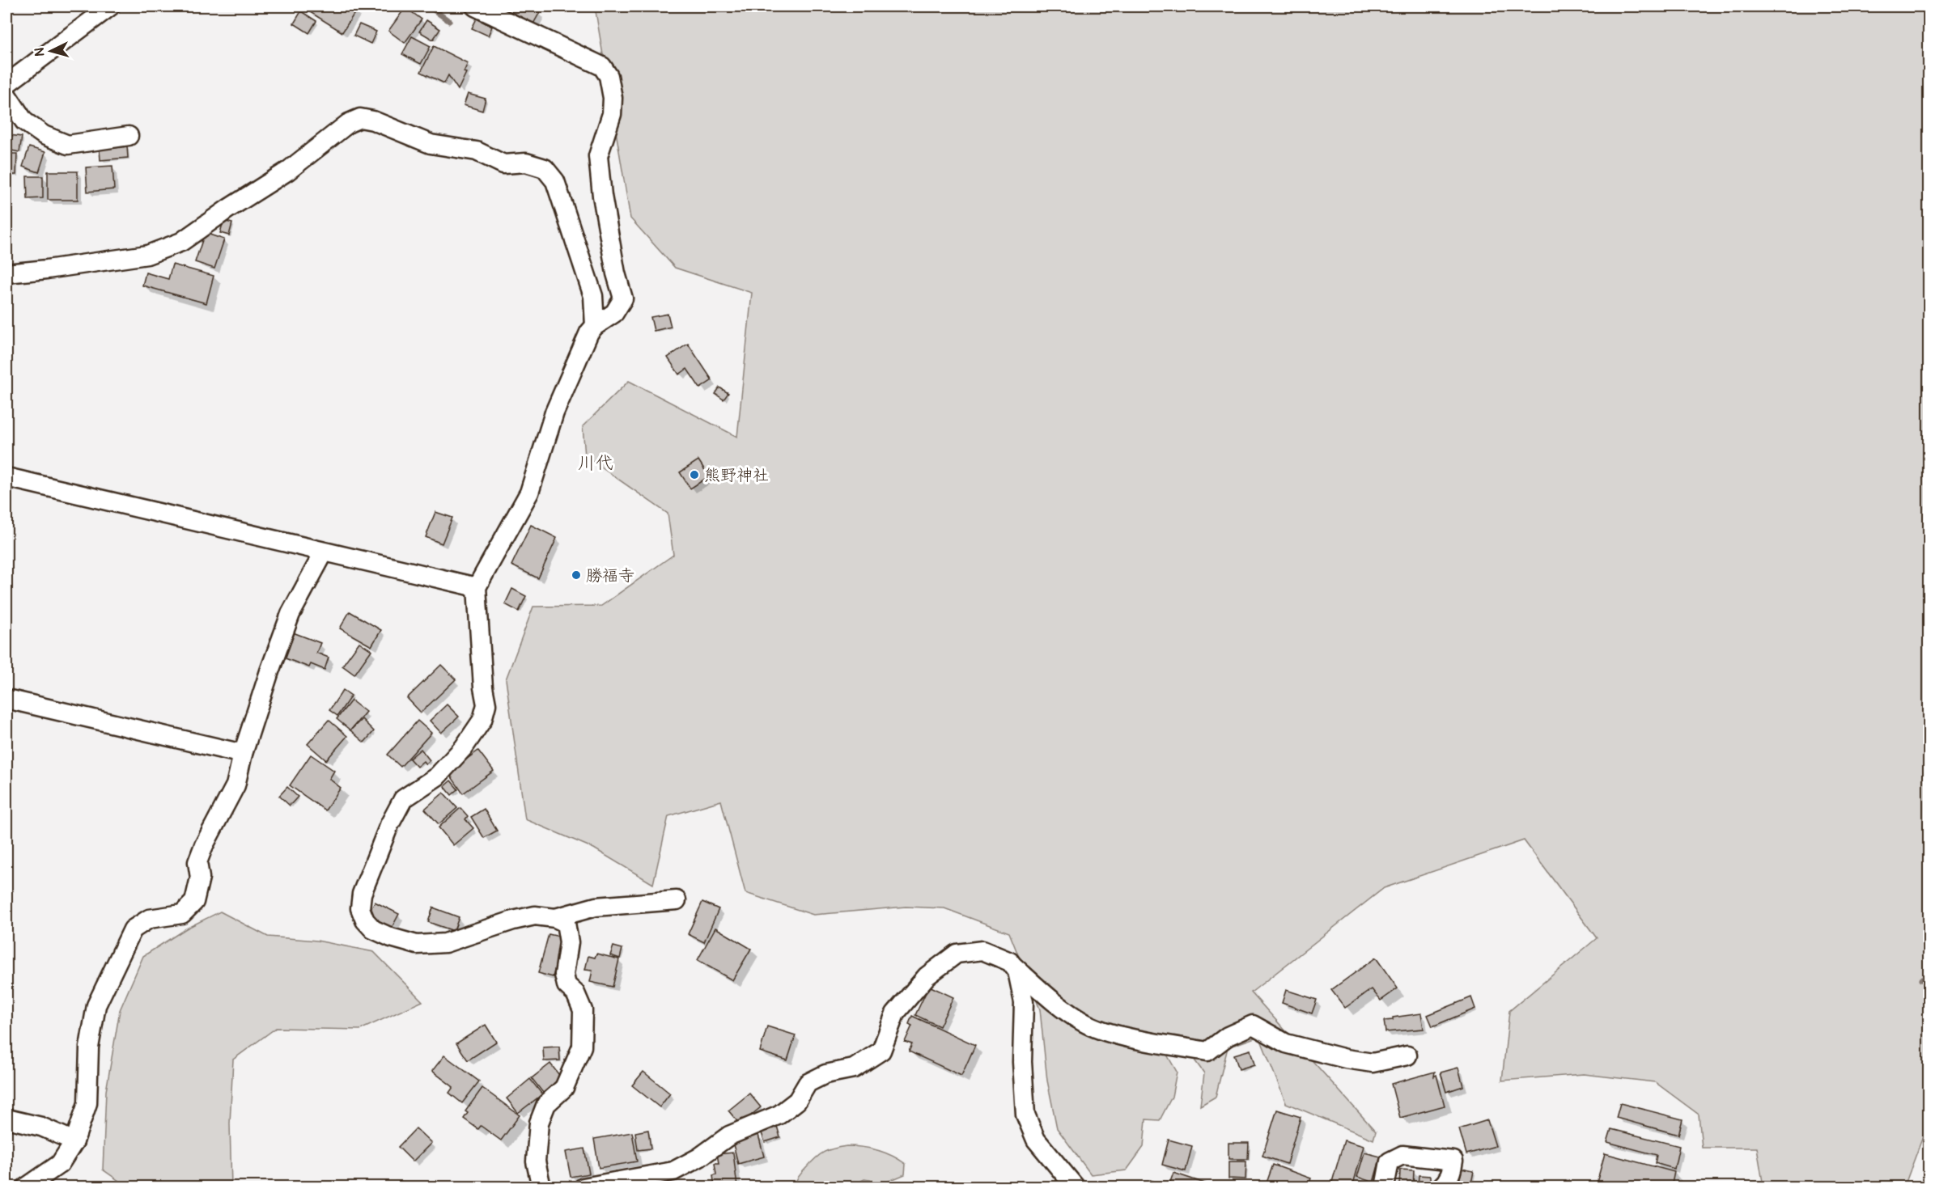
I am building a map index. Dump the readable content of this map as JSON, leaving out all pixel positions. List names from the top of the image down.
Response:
{
  "districts": ["川代"],
  "places": ["熊野神社", "勝福寺"],
  "north": "left"
}
